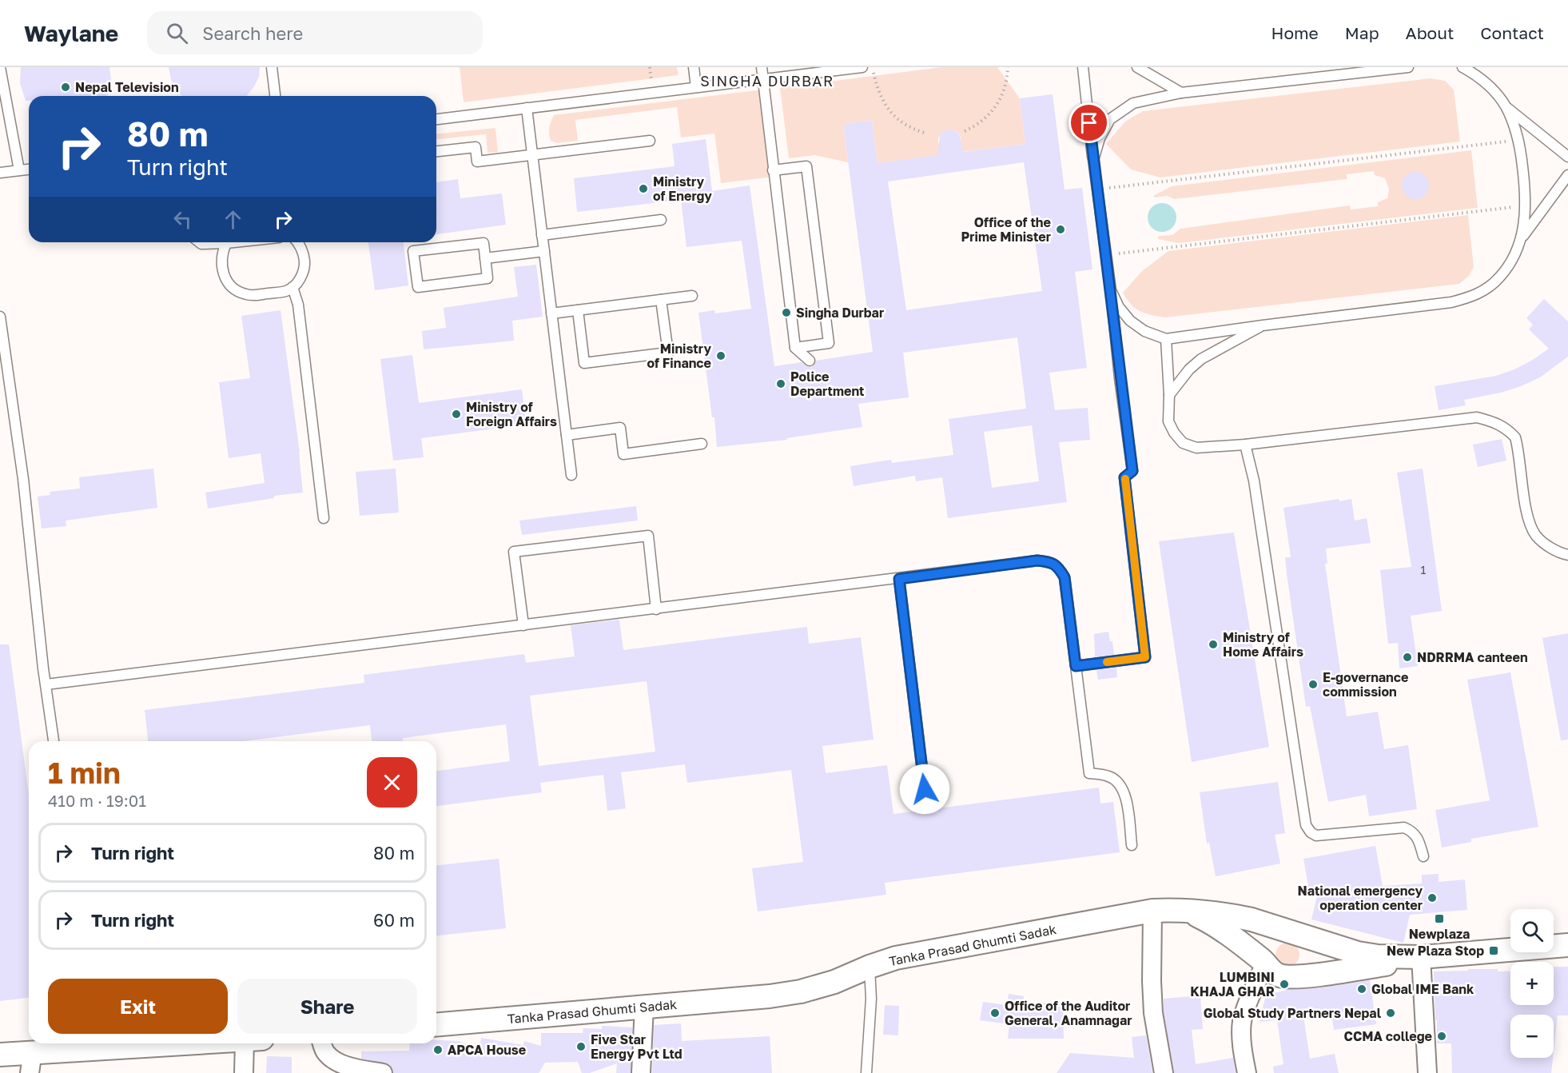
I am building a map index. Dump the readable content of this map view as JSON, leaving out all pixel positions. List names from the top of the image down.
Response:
{
  "streets": {
    "street": ["Tanka Prasad Ghumti Sadak"]
  },
  "districts": ["SINGHA DURBAR"],
  "places": {
    "other": [
      "Nepal Television",
      "Ministry of Energy",
      "Office of the Prime Minister",
      "Singha Durbar",
      "Ministry of Finance",
      "Police Department",
      "Ministry of Foreign Affairs",
      "Ministry of Home Affairs",
      "NDRRMA canteen",
      "E-governance commission",
      "National emergency operation center",
      "LUMBINI KHAJA GHAR",
      "Global IME Bank",
      "Office of the Auditor General, Anamnagar",
      "Global Study Partners Nepal",
      "CCMA college",
      "Five Star Energy Pvt Ltd",
      "APCA House"
    ],
    "transit": ["Newplaza", "New Plaza Stop"]
  },
  "house_numbers": ["1"],
  "page": {
    "header": "Waylane",
    "search": "Search here",
    "nav": [
      "Home",
      "Map",
      "About",
      "Contact"
    ],
    "turn": ["80 m", "Turn right"],
    "heading": ["1 min", "410 m · 19:01"],
    "list": [
      {
        "name": "Turn right",
        "value": "80 m"
      },
      {
        "name": "Turn right",
        "value": "60 m"
      }
    ],
    "map_buttons": ["+", "−"],
    "buttons": ["Exit", "Share"]
  }
}
